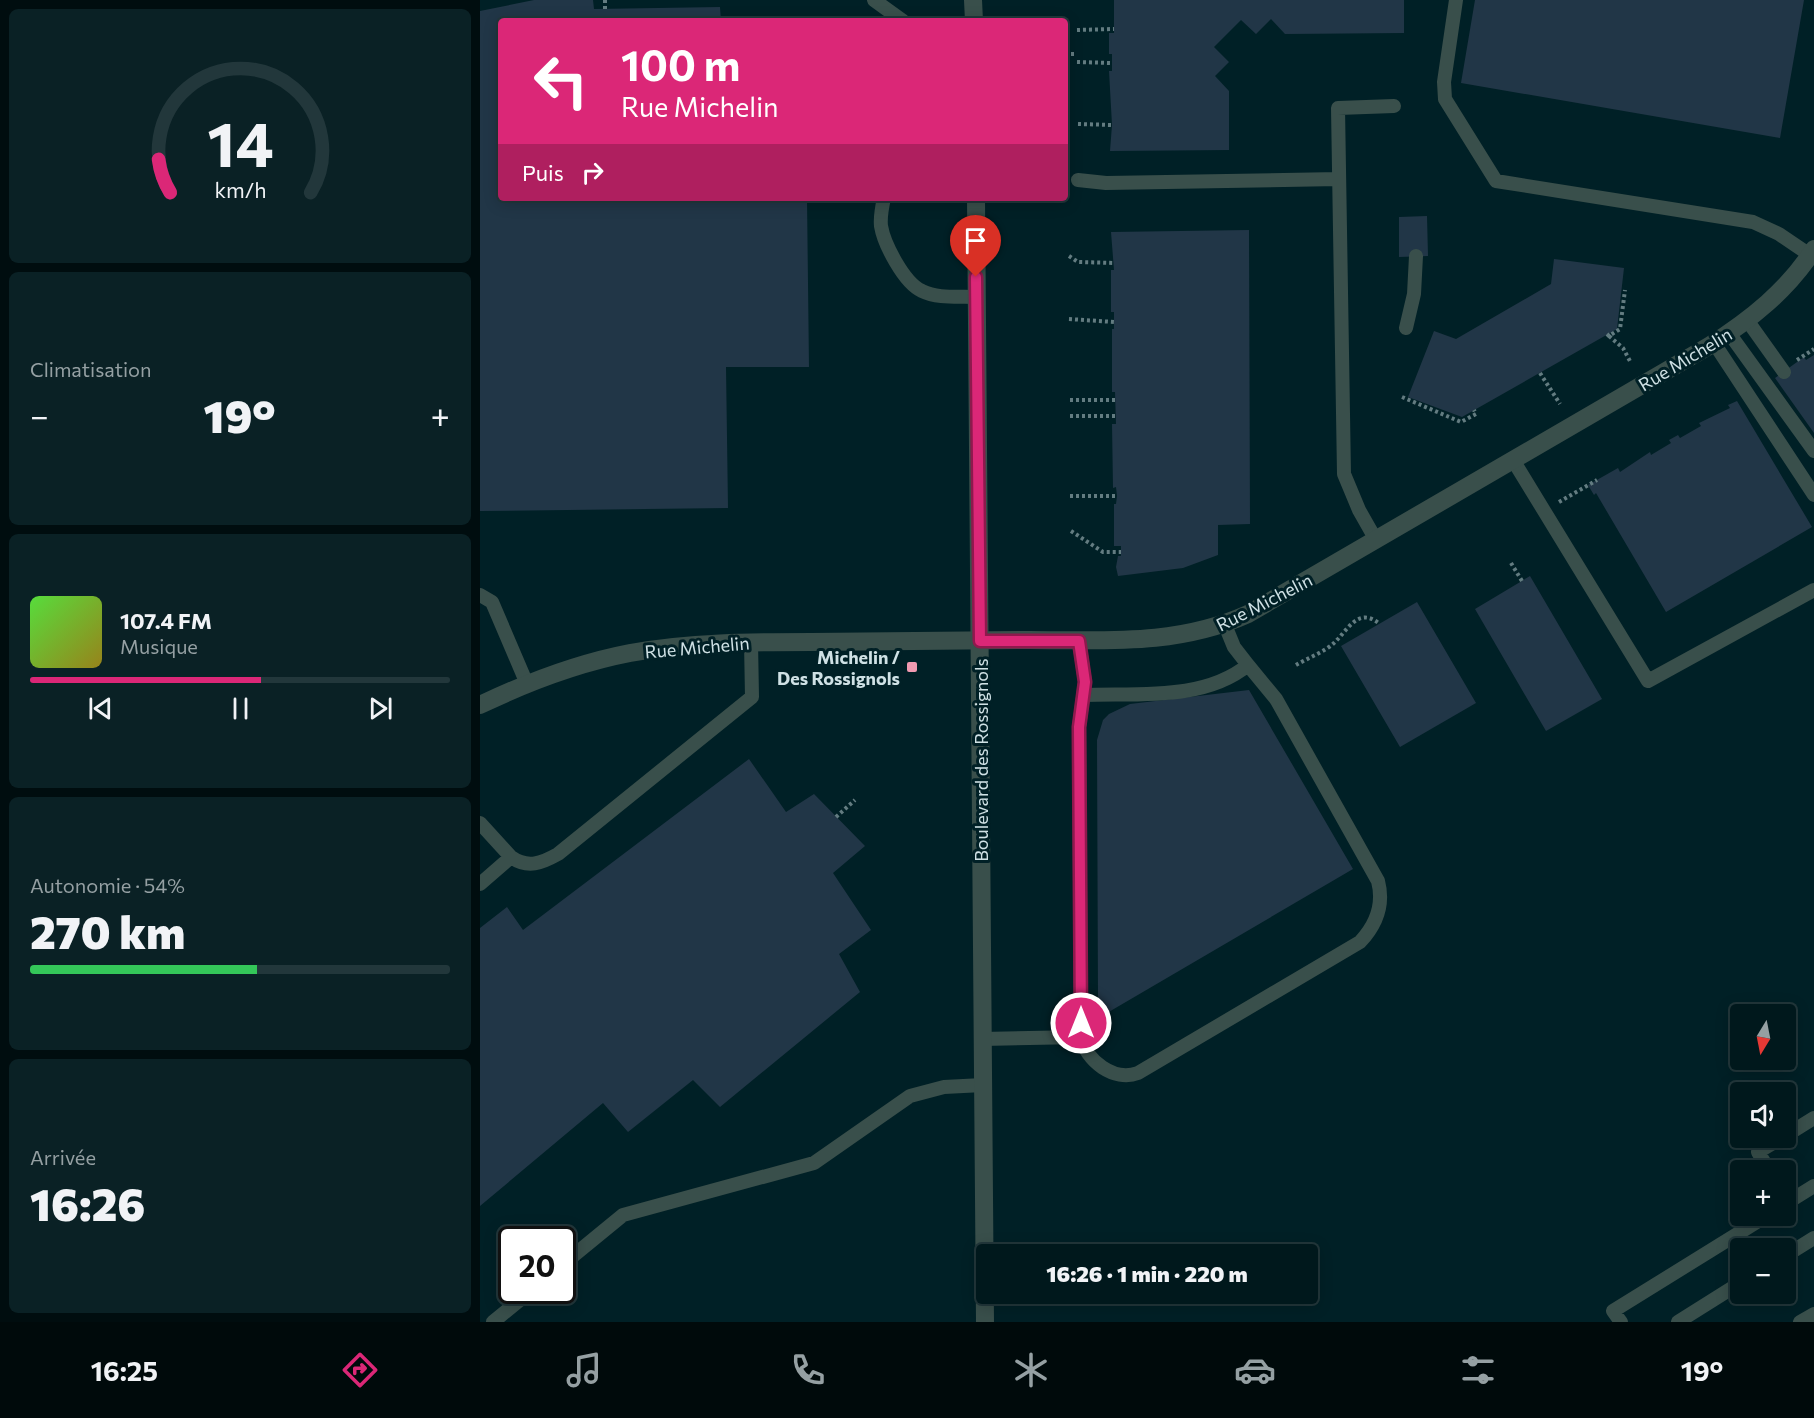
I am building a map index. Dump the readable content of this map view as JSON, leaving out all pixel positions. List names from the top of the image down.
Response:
{
  "streets": {
    "street": ["Rue Michelin", "Boulevard des Rossignols"]
  },
  "crossings": [
    ["Rue Michelin", "Boulevard des Rossignols"]
  ],
  "places": {
    "transit": ["Michelin / Des Rossignols"]
  },
  "north": "bottom",
  "page": {
    "turn": ["100 m", "Rue Michelin"],
    "then": "Puis",
    "tile": [
      "Climatisation",
      ["Autonomie · 54%", "270 km"],
      ["Arrivée", "16:26"]
    ],
    "heat": ["−", "19°", "+"],
    "song": ["107.4 FM", "Musique"],
    "map_buttons": ["+", "−"],
    "limit": "20",
    "trip": "16:26 · 1 min · 220 m",
    "tabs": ["16:25", "19°"],
    "gauge": ["14", "km/h"]
  }
}
